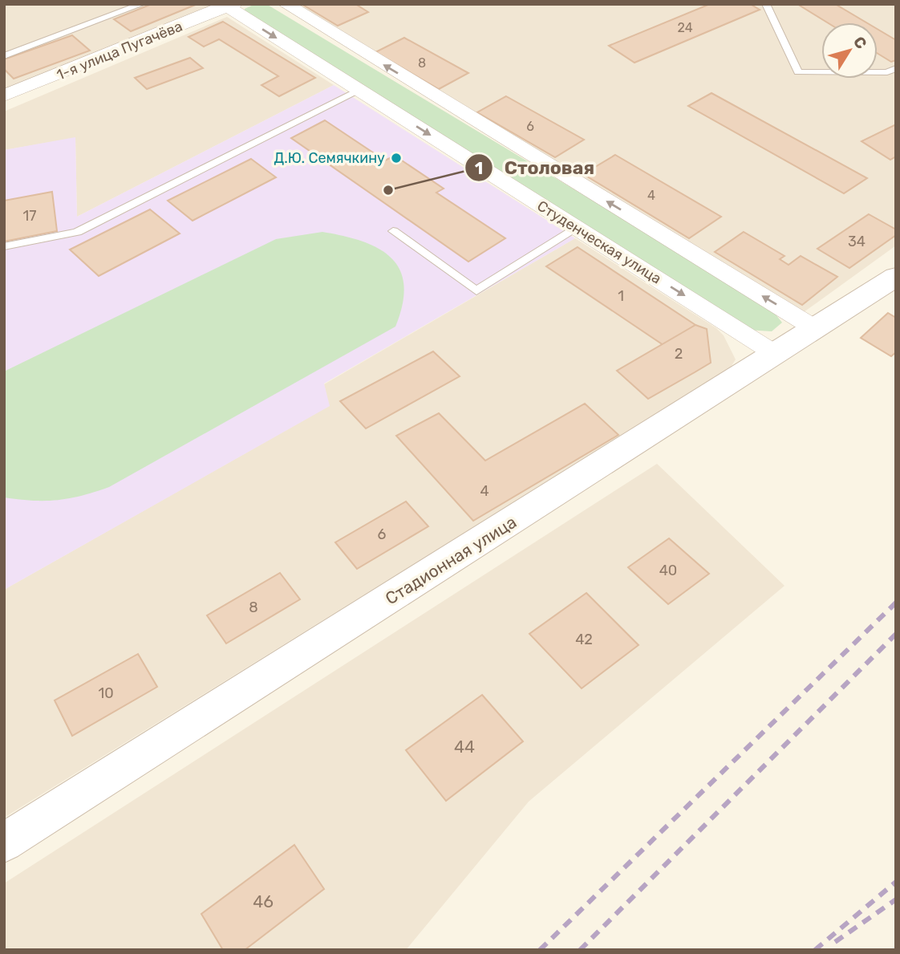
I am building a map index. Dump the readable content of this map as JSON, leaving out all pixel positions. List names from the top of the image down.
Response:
{
  "streets": {
    "street": ["1-я улица Пугачёва", "Студенческая улица", "Стадионная улица"]
  },
  "crossings": [
    ["1-я улица Пугачёва", "Студенческая улица"],
    ["Студенческая улица", "Стадионная улица"]
  ],
  "places": ["Д.Ю. Семячкину", "Столовая"],
  "house_numbers": [
    "24",
    "8",
    "6",
    "4",
    "17",
    "34",
    "1",
    "2",
    "4",
    "6",
    "40",
    "8",
    "42",
    "10",
    "44",
    "46"
  ],
  "north": "top right"
}
